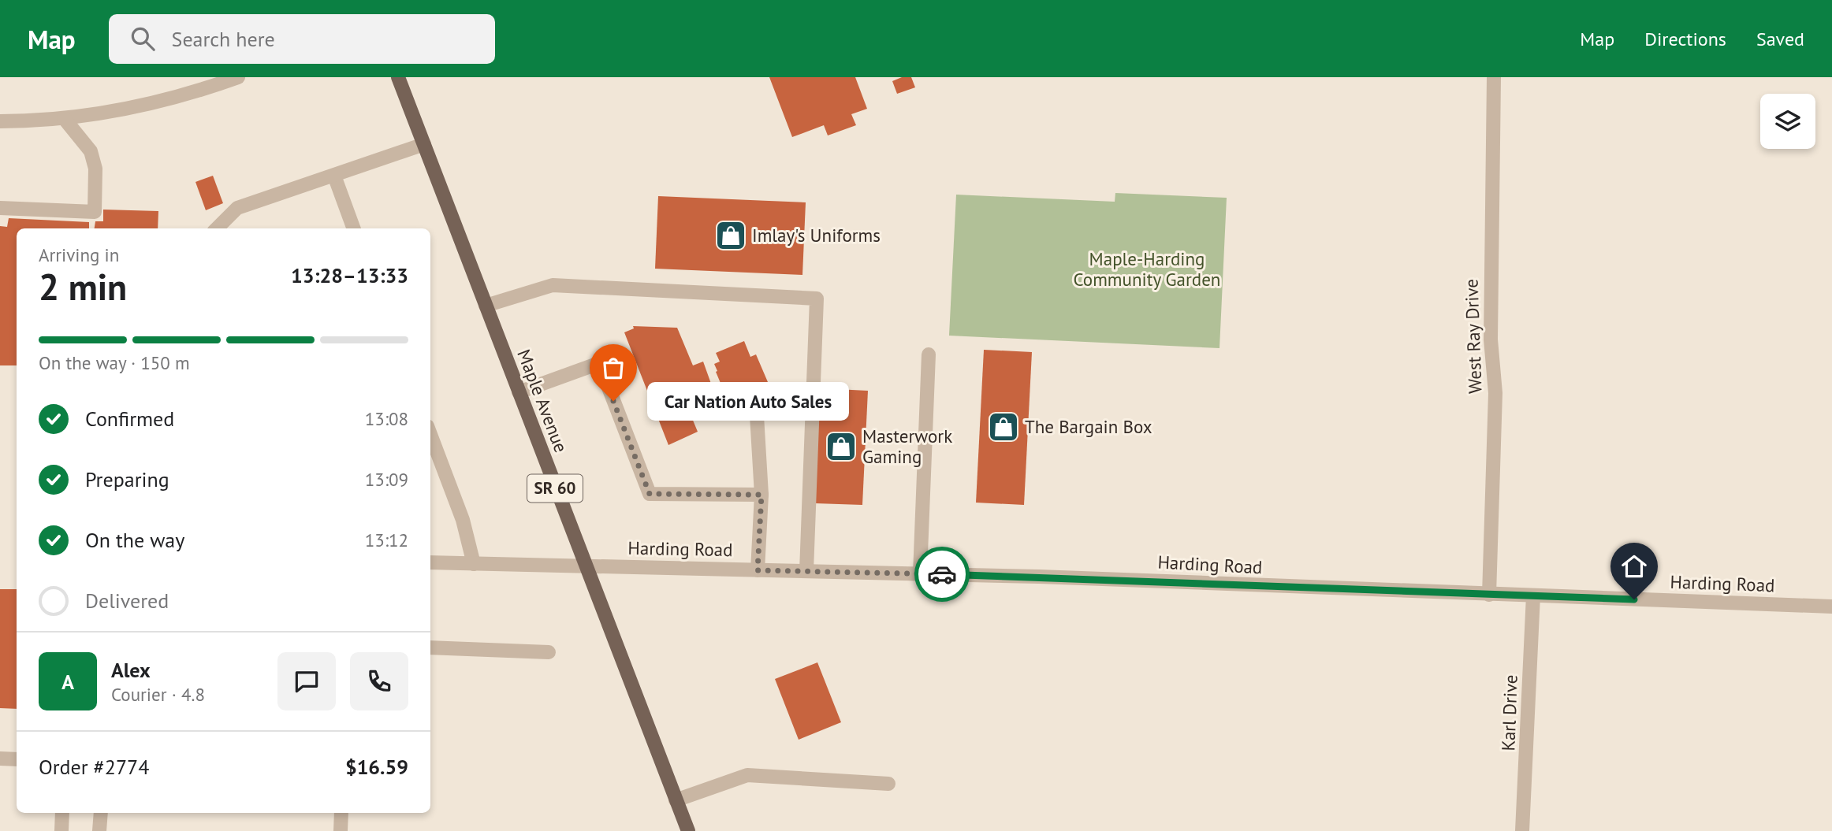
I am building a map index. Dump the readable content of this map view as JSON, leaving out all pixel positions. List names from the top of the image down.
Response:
{
  "streets": {
    "main road": ["Maple Avenue", "SR 60"],
    "street": ["West Ray Drive", "Harding Road", "Karl Drive"]
  },
  "crossings": [
    ["West Ray Drive", "Harding Road"],
    ["Maple Avenue", "Harding Road"],
    ["Harding Road", "Karl Drive"]
  ],
  "parks": ["Maple-Harding Community Garden"],
  "places": {
    "shop": ["Imlay's Uniforms", "The Bargain Box", "Masterwork Gaming"],
    "other": ["Car Nation Auto Sales"]
  },
  "page": {
    "header": "Map",
    "search": "Search here",
    "nav": ["Map", "Directions", "Saved"],
    "heading": ["2 min", "Arriving in", "13:28–13:33"],
    "panel": [
      "Alex",
      "Courier · 4.8",
      "Order #2774",
      "$16.59"
    ],
    "bar": "On the way · 150 m",
    "bubble": "Car Nation Auto Sales",
    "list": [
      ["Confirmed", "13:08"],
      ["Preparing", "13:09"],
      ["On the way", "13:12"],
      "Delivered"
    ],
    "round": "A"
  }
}
